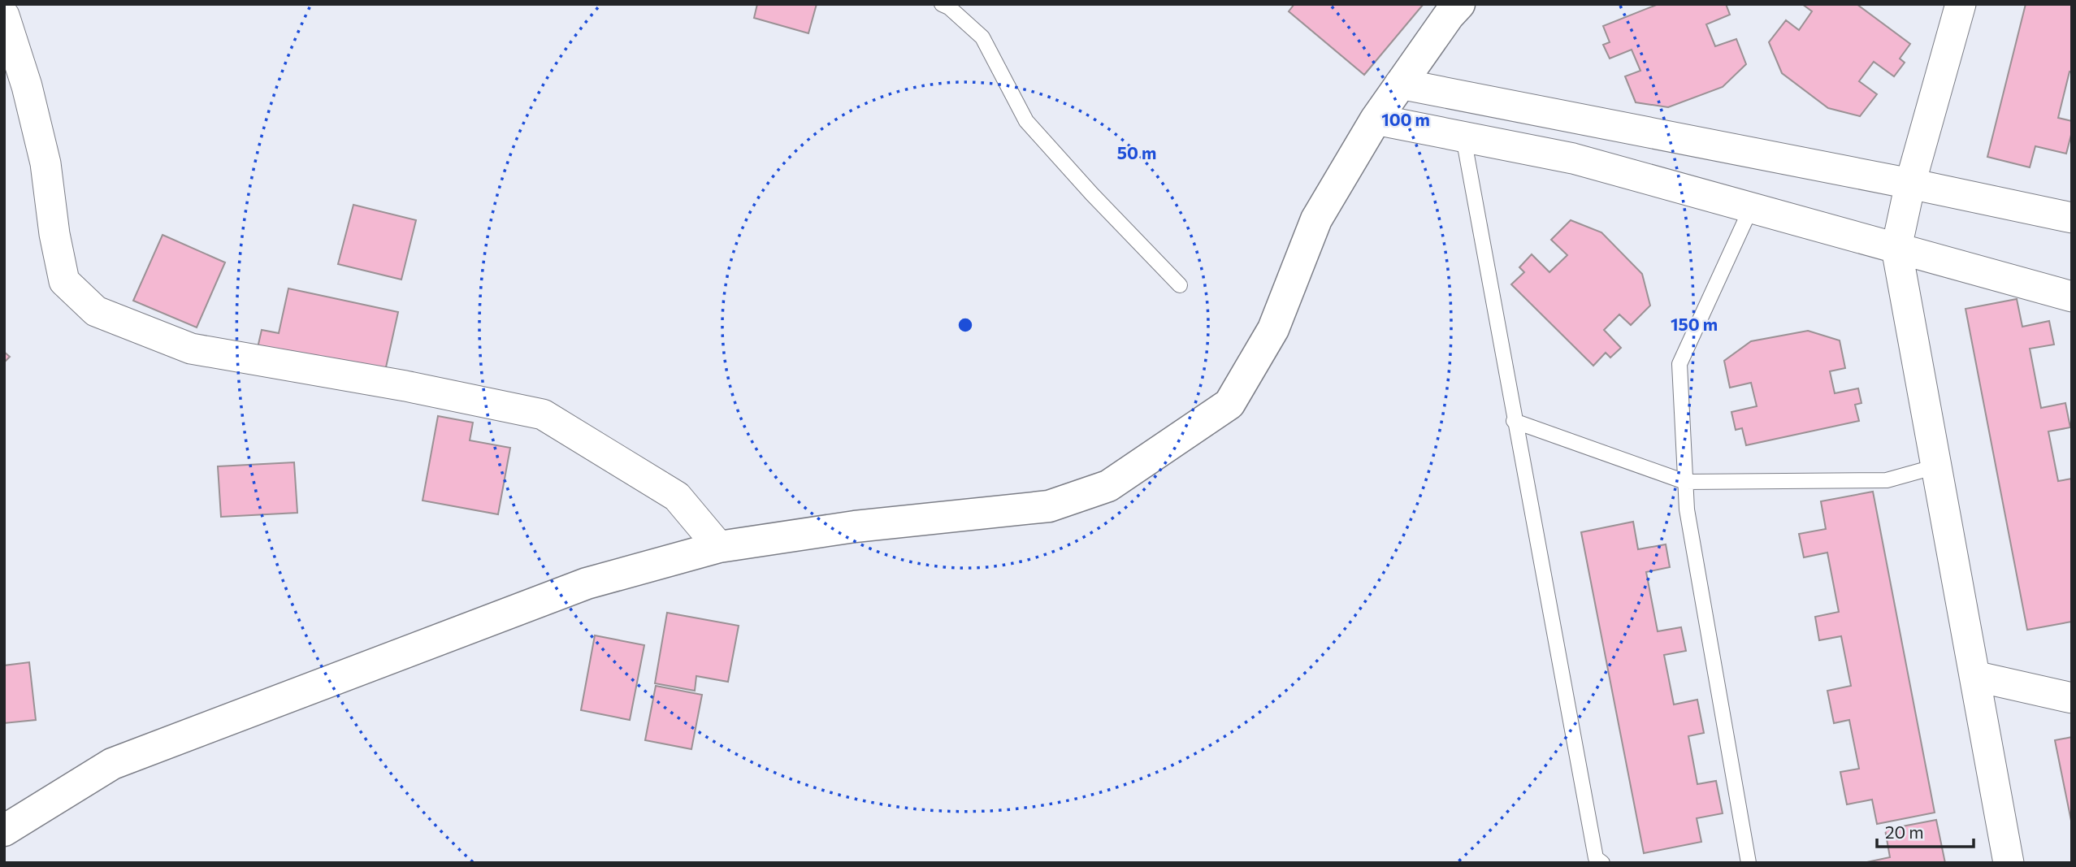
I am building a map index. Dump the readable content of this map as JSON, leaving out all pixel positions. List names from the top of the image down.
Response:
{
  "scale_bar": "20 m",
  "rings": ["100 m", "50 m", "150 m"]
}
